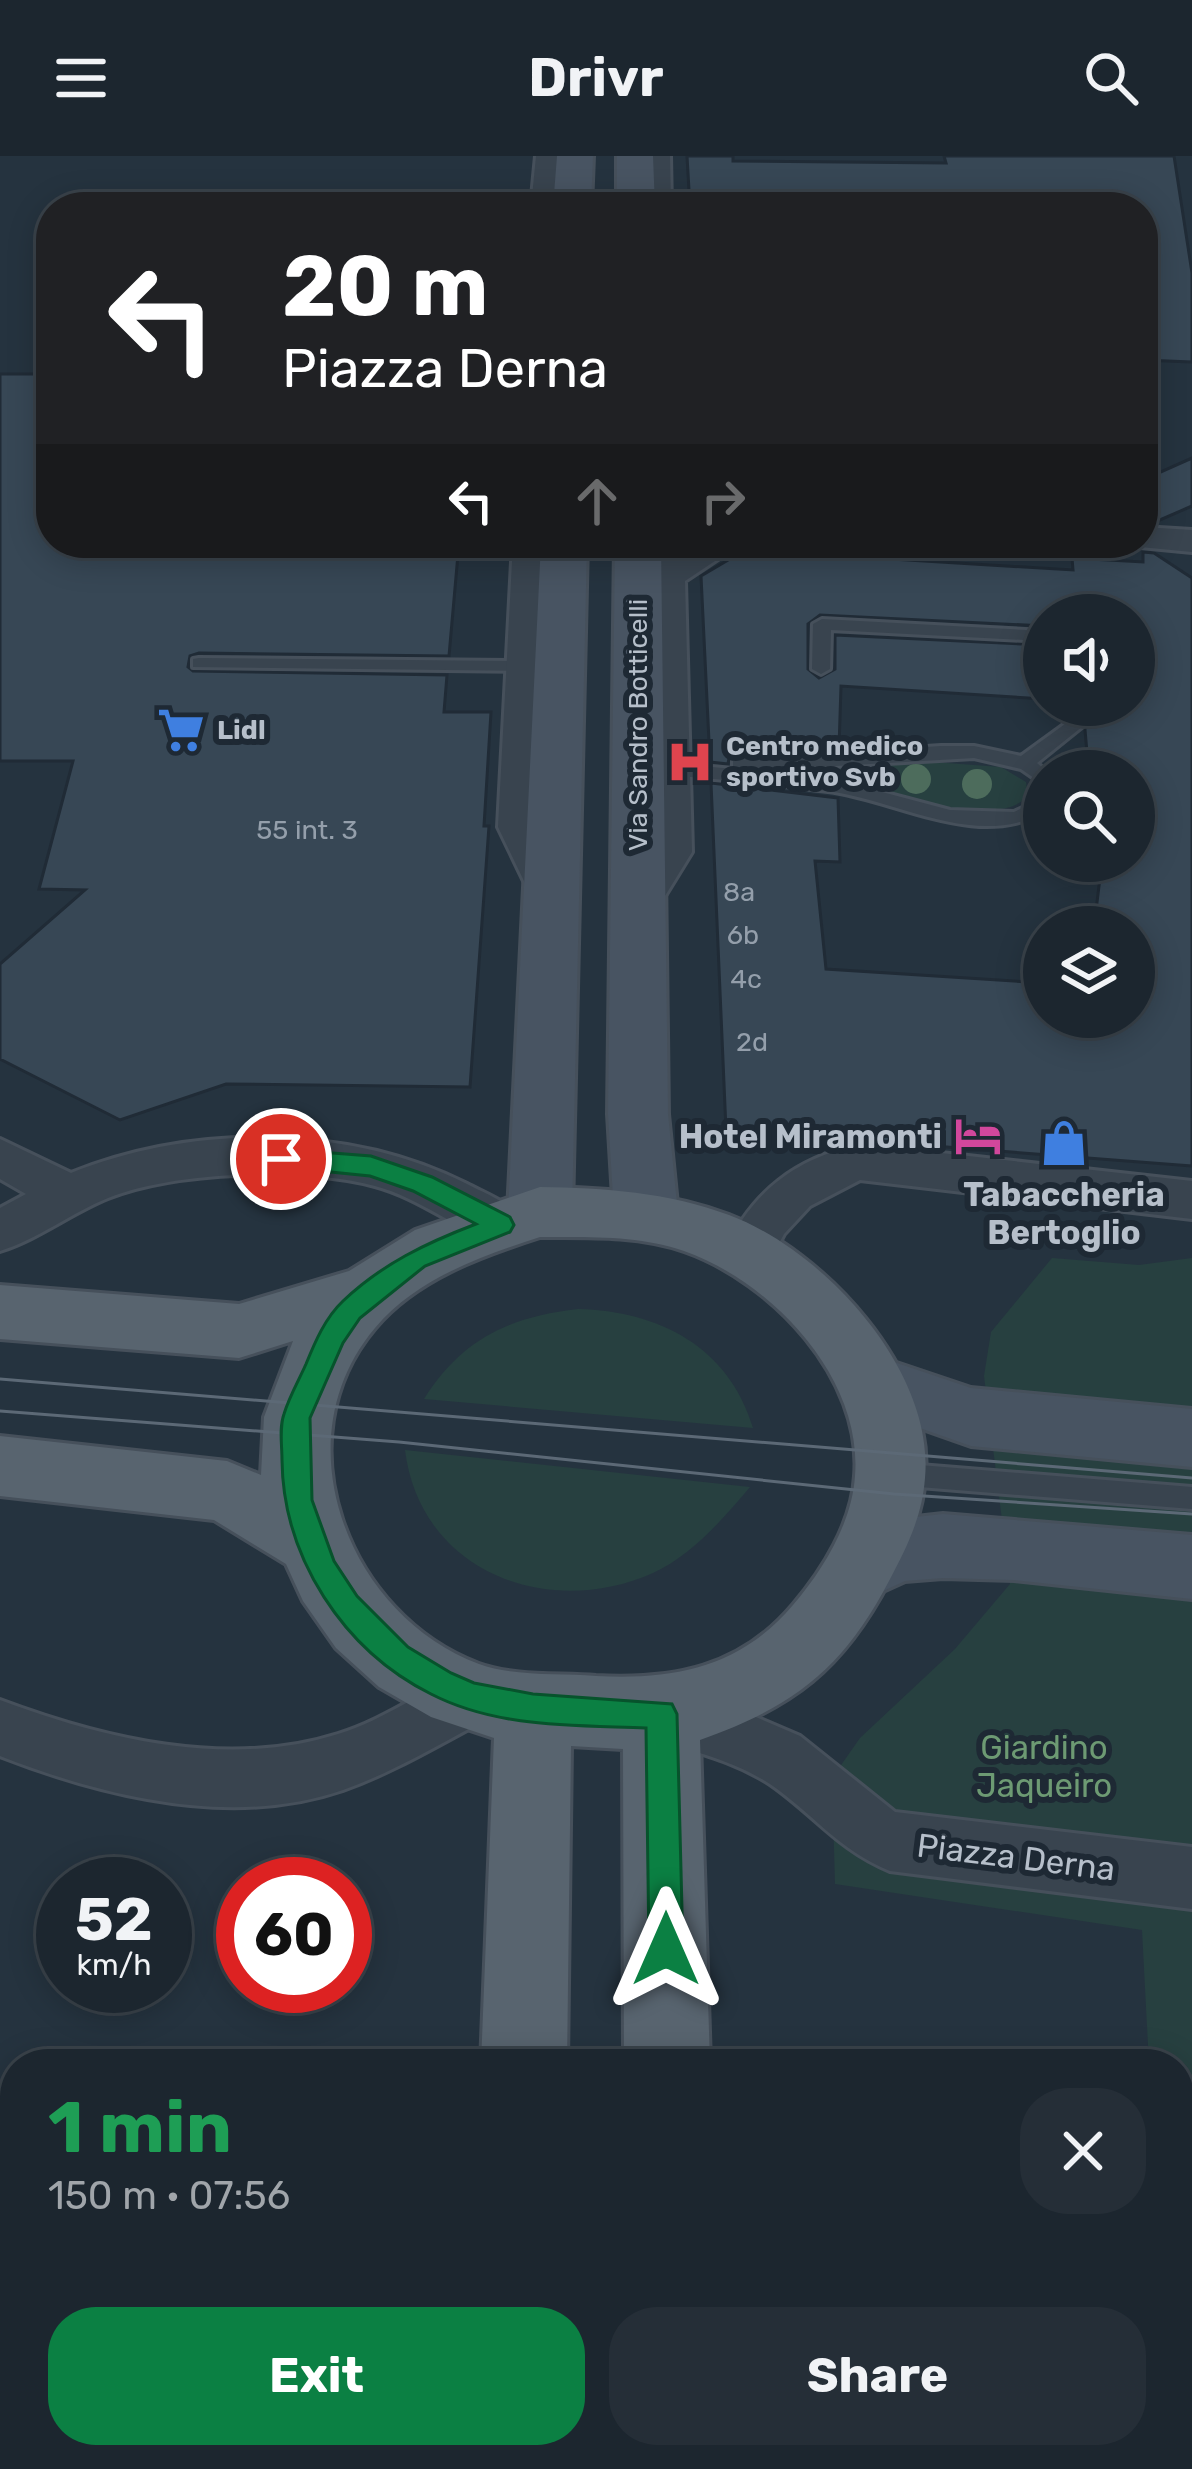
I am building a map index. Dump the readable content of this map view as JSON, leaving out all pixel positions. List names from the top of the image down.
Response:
{
  "streets": {
    "main road": ["Via Sandro Botticelli", "Piazza Derna"]
  },
  "crossings": [
    ["Via Sandro Botticelli", "Piazza Derna"]
  ],
  "parks": ["Giardino Jaqueiro"],
  "places": {
    "supermarket": ["Lidl"],
    "hospital": ["Centro medico sportivo Svb"],
    "hotel": ["Hotel Miramonti"],
    "shop": ["Tabaccheria Bertoglio"]
  },
  "house_numbers": [
    "55 int. 3",
    "8a",
    "6b",
    "4c",
    "2d"
  ],
  "page": {
    "header": "Drivr",
    "turn": ["20 m", "Piazza Derna"],
    "speed": "52 km/h",
    "limit": "60",
    "heading": ["1 min", "150 m · 07:56"],
    "buttons": ["Exit", "Share"]
  }
}
